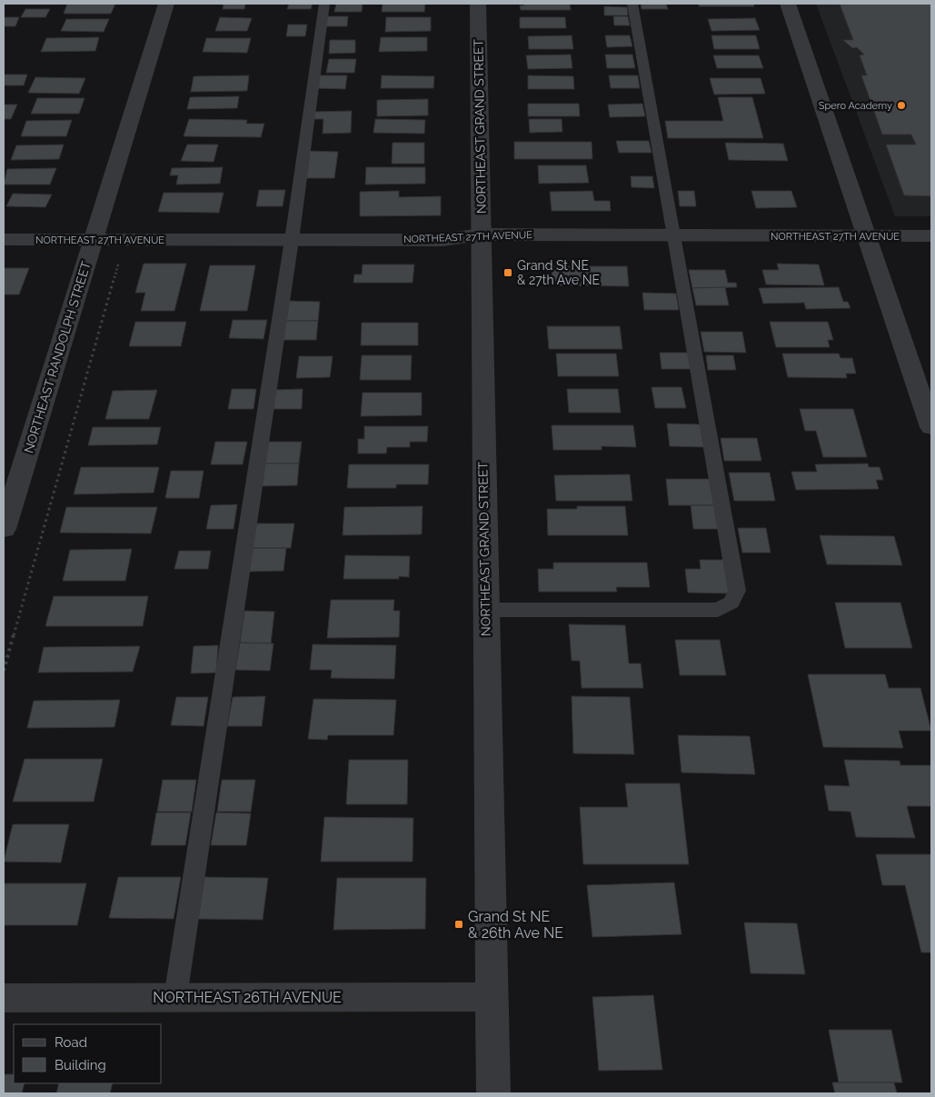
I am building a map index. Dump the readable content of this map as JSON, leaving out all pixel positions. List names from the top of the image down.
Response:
{
  "streets": {
    "street": [
      "NORTHEAST GRAND STREET",
      "NORTHEAST 27TH AVENUE",
      "NORTHEAST RANDOLPH STREET",
      "NORTHEAST 26TH AVENUE"
    ]
  },
  "crossings": [
    ["NORTHEAST GRAND STREET", "NORTHEAST 27TH AVENUE"],
    ["NORTHEAST GRAND STREET", "NORTHEAST 26TH AVENUE"],
    ["NORTHEAST 27TH AVENUE", "NORTHEAST RANDOLPH STREET"]
  ],
  "places": {
    "other": ["Spero Academy"],
    "transit": ["Grand St NE & 27th Ave NE", "Grand St NE & 26th Ave NE"]
  },
  "legend": ["Road", "Building"]
}
